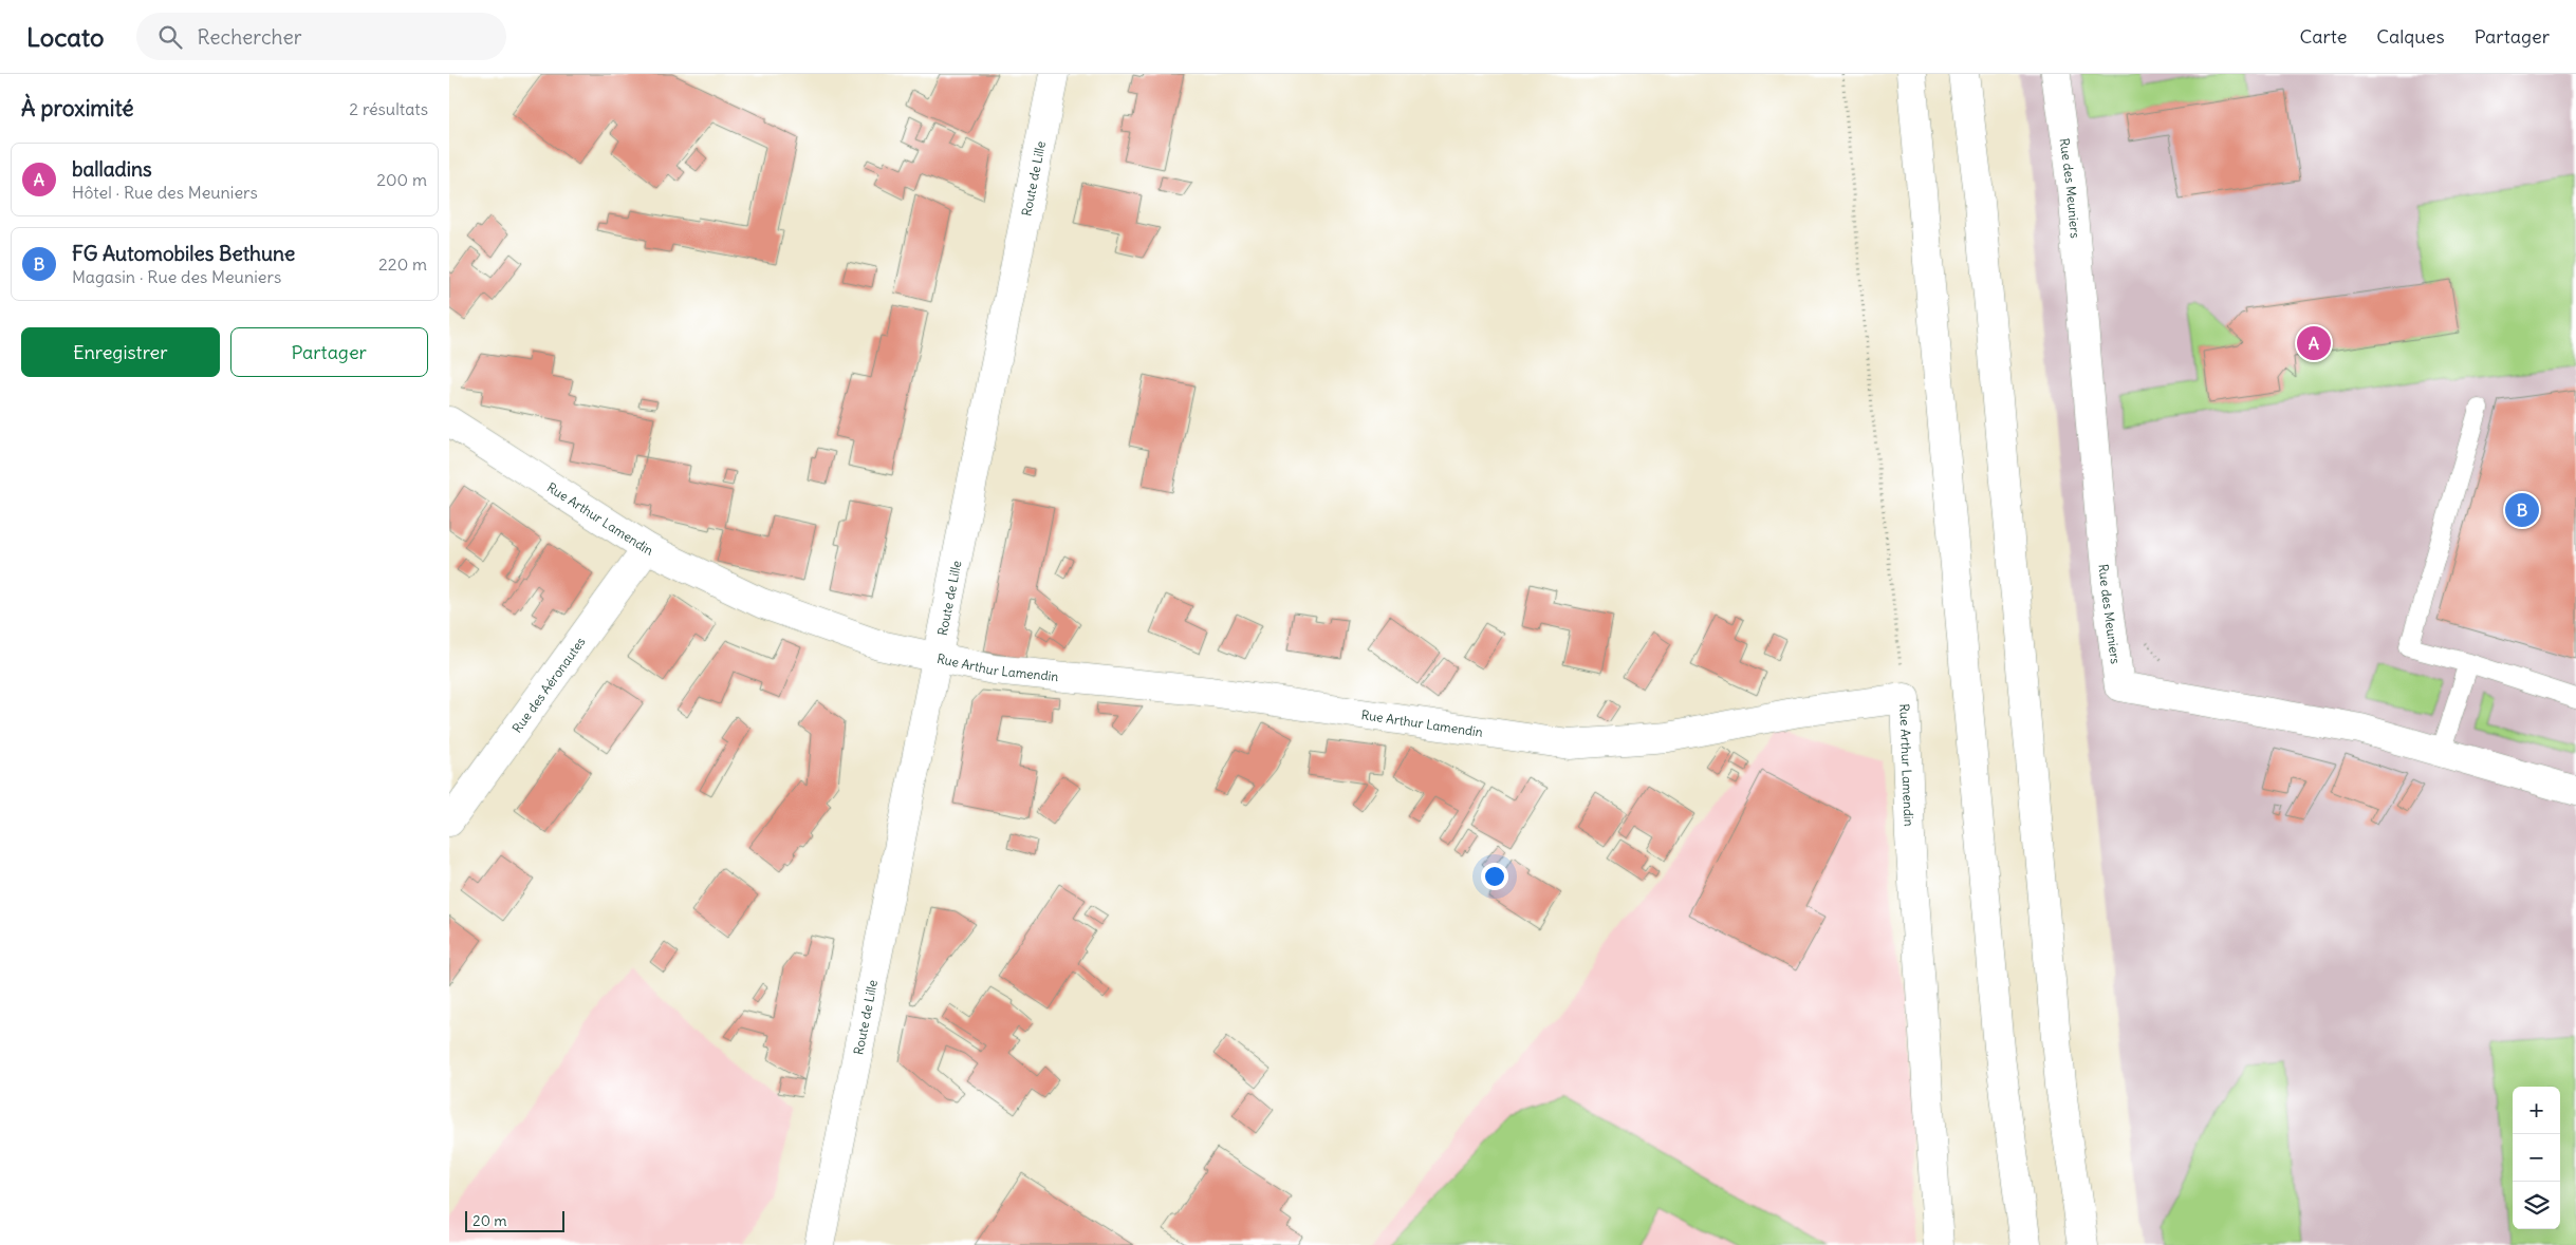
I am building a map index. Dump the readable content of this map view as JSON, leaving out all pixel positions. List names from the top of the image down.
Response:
{
  "streets": {
    "main road": [
      "Route de Lille",
      "Rue des Meuniers",
      "Rue Arthur Lamendin",
      "Rue des Aéronautes"
    ]
  },
  "crossings": [
    ["Route de Lille", "Rue Arthur Lamendin"],
    ["Rue Arthur Lamendin", "Rue des Aéronautes"]
  ],
  "scale_bar": "20 m",
  "page": {
    "header": "Locato",
    "search": "Rechercher",
    "nav": ["Carte", "Calques", "Partager"],
    "heading": ["À proximité", "2 résultats"],
    "list": [
      {
        "mark": "A",
        "name": "balladins",
        "note": "Hôtel · Rue des Meuniers",
        "value": "200 m"
      },
      {
        "mark": "B",
        "name": "FG Automobiles Bethune",
        "note": "Magasin · Rue des Meuniers",
        "value": "220 m"
      }
    ],
    "buttons": ["Enregistrer", "Partager"],
    "pins": ["A", "B"],
    "map_buttons": ["+", "−"],
    "scale": "20 m"
  }
}
